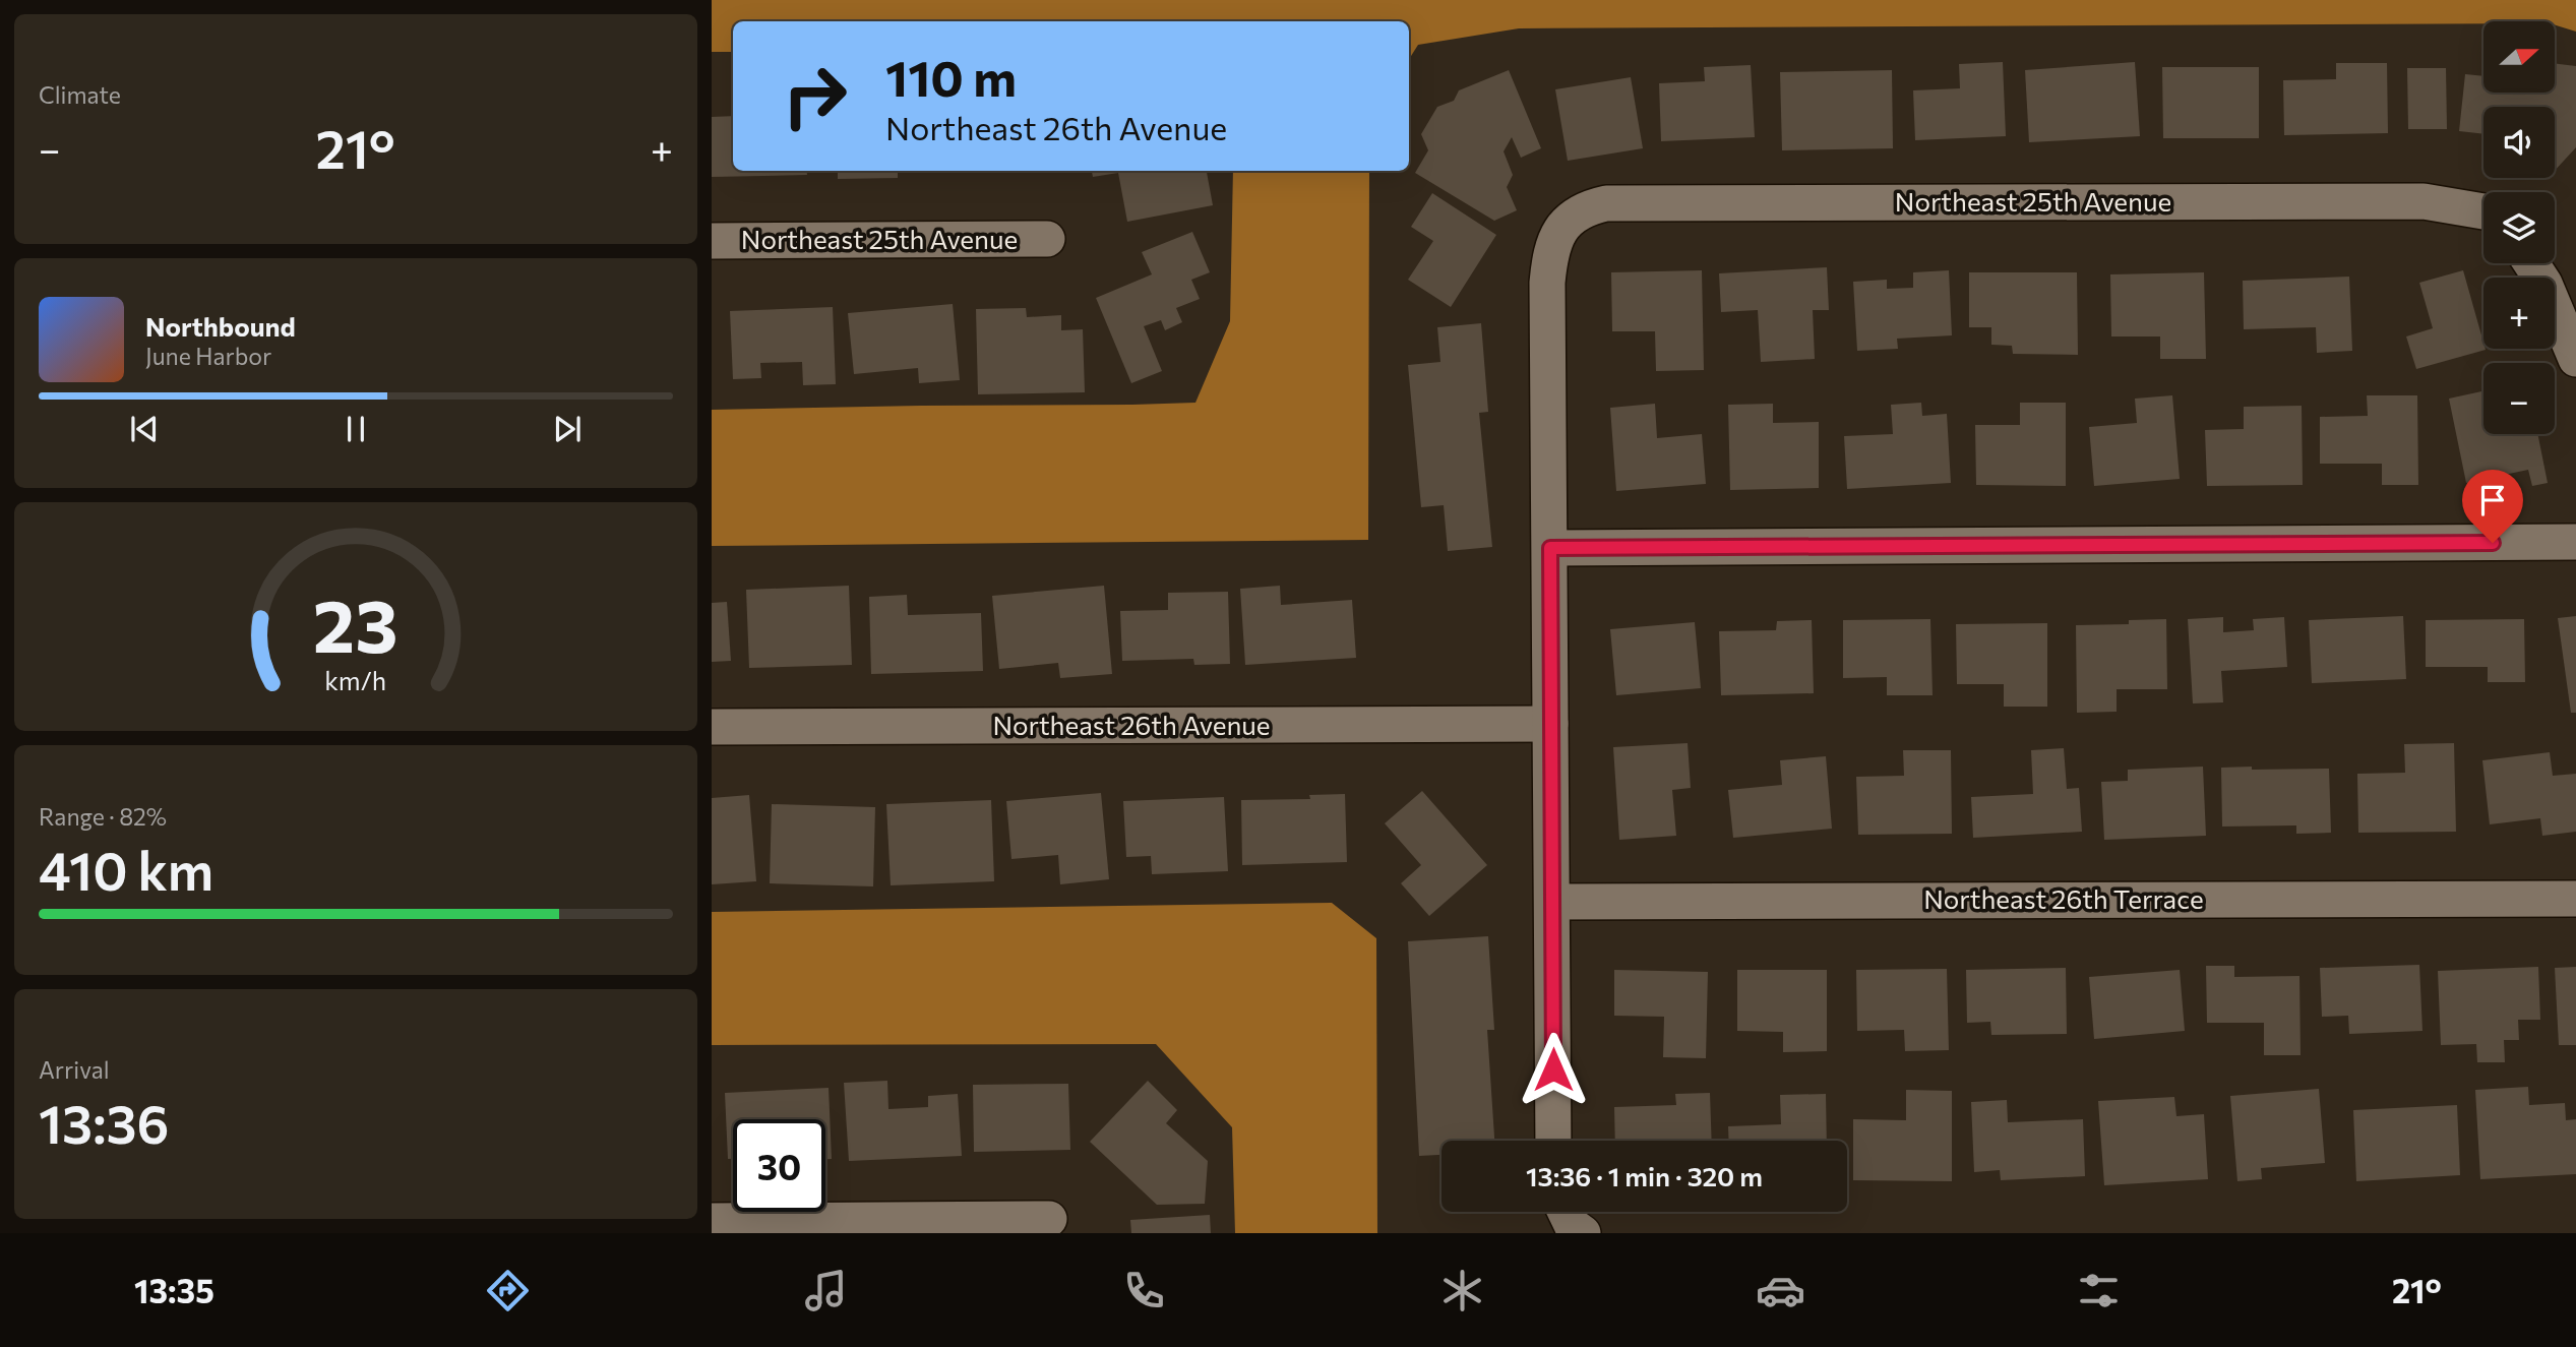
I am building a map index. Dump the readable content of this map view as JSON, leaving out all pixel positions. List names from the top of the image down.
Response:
{
  "streets": {
    "street": ["Northeast 25th Avenue", "Northeast 26th Avenue", "Northeast 26th Terrace"]
  },
  "north": "right",
  "page": {
    "tile": [
      "Climate",
      ["Range · 82%", "410 km"],
      ["Arrival", "13:36"]
    ],
    "map_buttons": ["+", "−"],
    "turn": ["110 m", "Northeast 26th Avenue"],
    "heat": ["−", "21°", "+"],
    "song": ["Northbound", "June Harbor"],
    "limit": "30",
    "trip": "13:36 · 1 min · 320 m",
    "tabs": ["13:35", "21°"],
    "gauge": ["23", "km/h"]
  }
}
